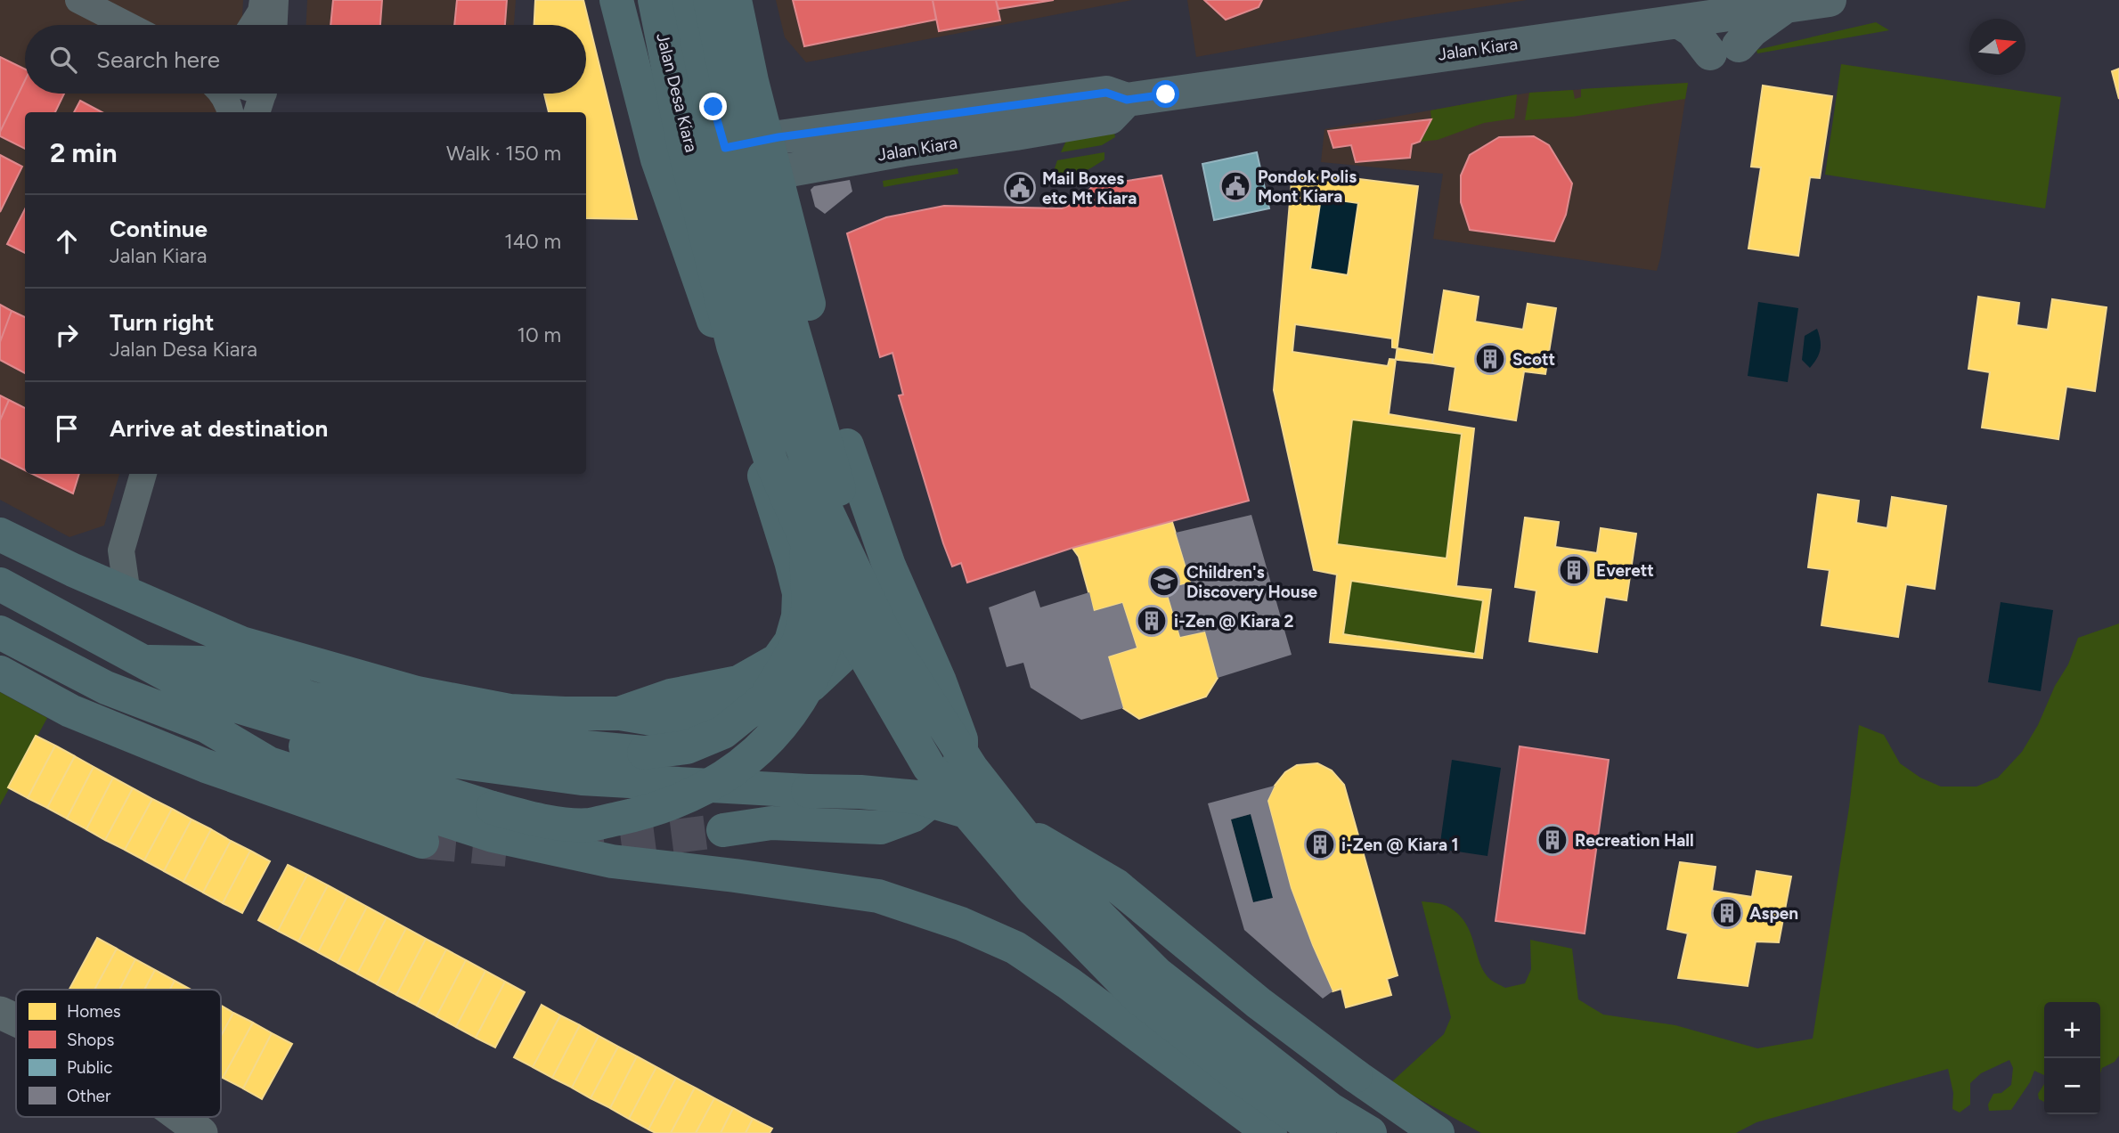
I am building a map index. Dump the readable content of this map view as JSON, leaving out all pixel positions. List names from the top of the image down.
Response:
{
  "streets": {
    "main road": ["Jalan Kiara", "Jalan Desa Kiara"]
  },
  "crossings": [
    ["Jalan Kiara", "Jalan Desa Kiara"]
  ],
  "places": {
    "public building": ["Pondok Polis Mont Kiara", "Mail Boxes etc Mt Kiara"],
    "building": [
      "Scott",
      "Everett",
      "i-Zen @ Kiara 2",
      "Recreation Hall",
      "i-Zen @ Kiara 1",
      "Aspen"
    ],
    "school or university": ["Children's Discovery House"]
  },
  "legend": [
    "Homes",
    "Shops",
    "Public",
    "Other"
  ],
  "north": "right",
  "page": {
    "search": "Search here",
    "heading": ["2 min", "Walk · 150 m"],
    "list": [
      ["Continue", "Jalan Kiara", "140 m"],
      ["Turn right", "Jalan Desa Kiara", "10 m"],
      "Arrive at destination"
    ],
    "map_buttons": ["+", "−"]
  }
}
